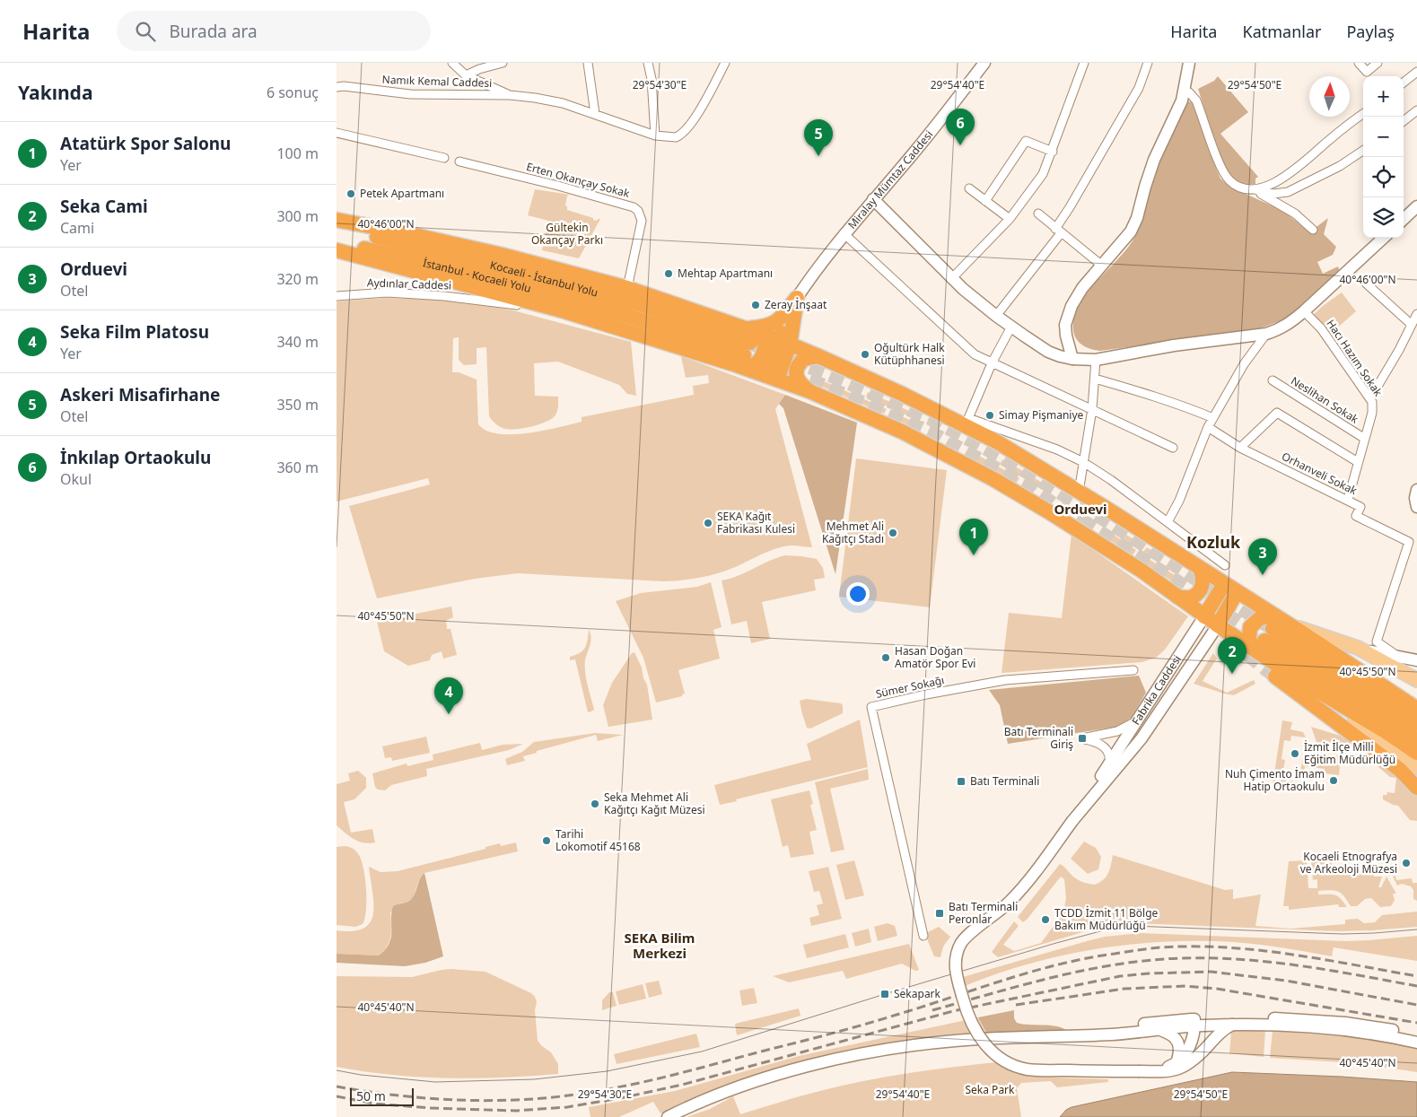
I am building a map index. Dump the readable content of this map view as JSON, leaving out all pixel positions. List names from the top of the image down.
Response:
{
  "streets": {
    "highway": ["İstanbul - Kocaeli Yolu", "Kocaeli - İstanbul Yolu"],
    "main road": ["Miralay Mümtaz Caddesi", "Fabrika Caddesi"],
    "street": [
      "Namık Kemal Caddesi",
      "Erten Okançay Sokak",
      "Aydınlar Caddesi",
      "Hacı Hazım Sokak",
      "Neslihan Sokak",
      "Orhanveli Sokak",
      "Sümer Sokağı"
    ]
  },
  "crossings": [
    ["İstanbul - Kocaeli Yolu", "Kocaeli - İstanbul Yolu"],
    ["Hacı Hazım Sokak", "Neslihan Sokak"],
    ["Hacı Hazım Sokak", "Orhanveli Sokak"]
  ],
  "districts": ["Orduevi", "Kozluk", "SEKA Bilim Merkezi"],
  "parks": ["Gültekin Okançay Parkı", "Seka Park"],
  "places": {
    "other": [
      "Petek Apartmanı",
      "Mehtap Apartmanı",
      "Zeray İnşaat",
      "Oğultürk Halk Kütüphhanesi",
      "Simay Pişmaniye",
      "SEKA Kağıt Fabrikası Kulesi",
      "Mehmet Ali Kağıtçı Stadı",
      "Hasan Doğan Amatör Spor Evi",
      "İzmit İlçe Milli Eğitim Müdürlüğü",
      "Nuh Çimento İmam Hatip Ortaokulu",
      "Seka Mehmet Ali Kağıtçı Kağıt Müzesi",
      "Tarihi Lokomotif 45168",
      "Kocaeli Etnografya ve Arkeoloji Müzesi",
      "TCDD İzmit 11 Bölge Bakım Müdürlüğü"
    ],
    "transit": [
      "Batı Terminali Giriş",
      "Batı Terminali",
      "Batı Terminali Peronlar",
      "Sekapark"
    ]
  },
  "scale_bar": "50 m",
  "north": "top",
  "page": {
    "header": "Harita",
    "search": "Burada ara",
    "nav": ["Harita", "Katmanlar", "Paylaş"],
    "heading": ["Yakında", "6 sonuç"],
    "map_buttons": ["+", "−"],
    "pins": [
      "6",
      "5",
      "1",
      "3",
      "2",
      "4"
    ],
    "list": [
      {
        "mark": "1",
        "name": "Atatürk Spor Salonu",
        "note": "Yer",
        "value": "100 m"
      },
      {
        "mark": "2",
        "name": "Seka Cami",
        "note": "Cami",
        "value": "300 m"
      },
      {
        "mark": "3",
        "name": "Orduevi",
        "note": "Otel",
        "value": "320 m"
      },
      {
        "mark": "4",
        "name": "Seka Film Platosu",
        "note": "Yer",
        "value": "340 m"
      },
      {
        "mark": "5",
        "name": "Askeri Misafirhane",
        "note": "Otel",
        "value": "350 m"
      },
      {
        "mark": "6",
        "name": "İnkılap Ortaokulu",
        "note": "Okul",
        "value": "360 m"
      }
    ],
    "scale": "50 m"
  },
  "coordinates": [
    "29°54'30\"E",
    "29°54'40\"E",
    "29°54'50\"E",
    "40°46'00\"N",
    "40°45'50\"N",
    "40°45'40\"N"
  ]
}
